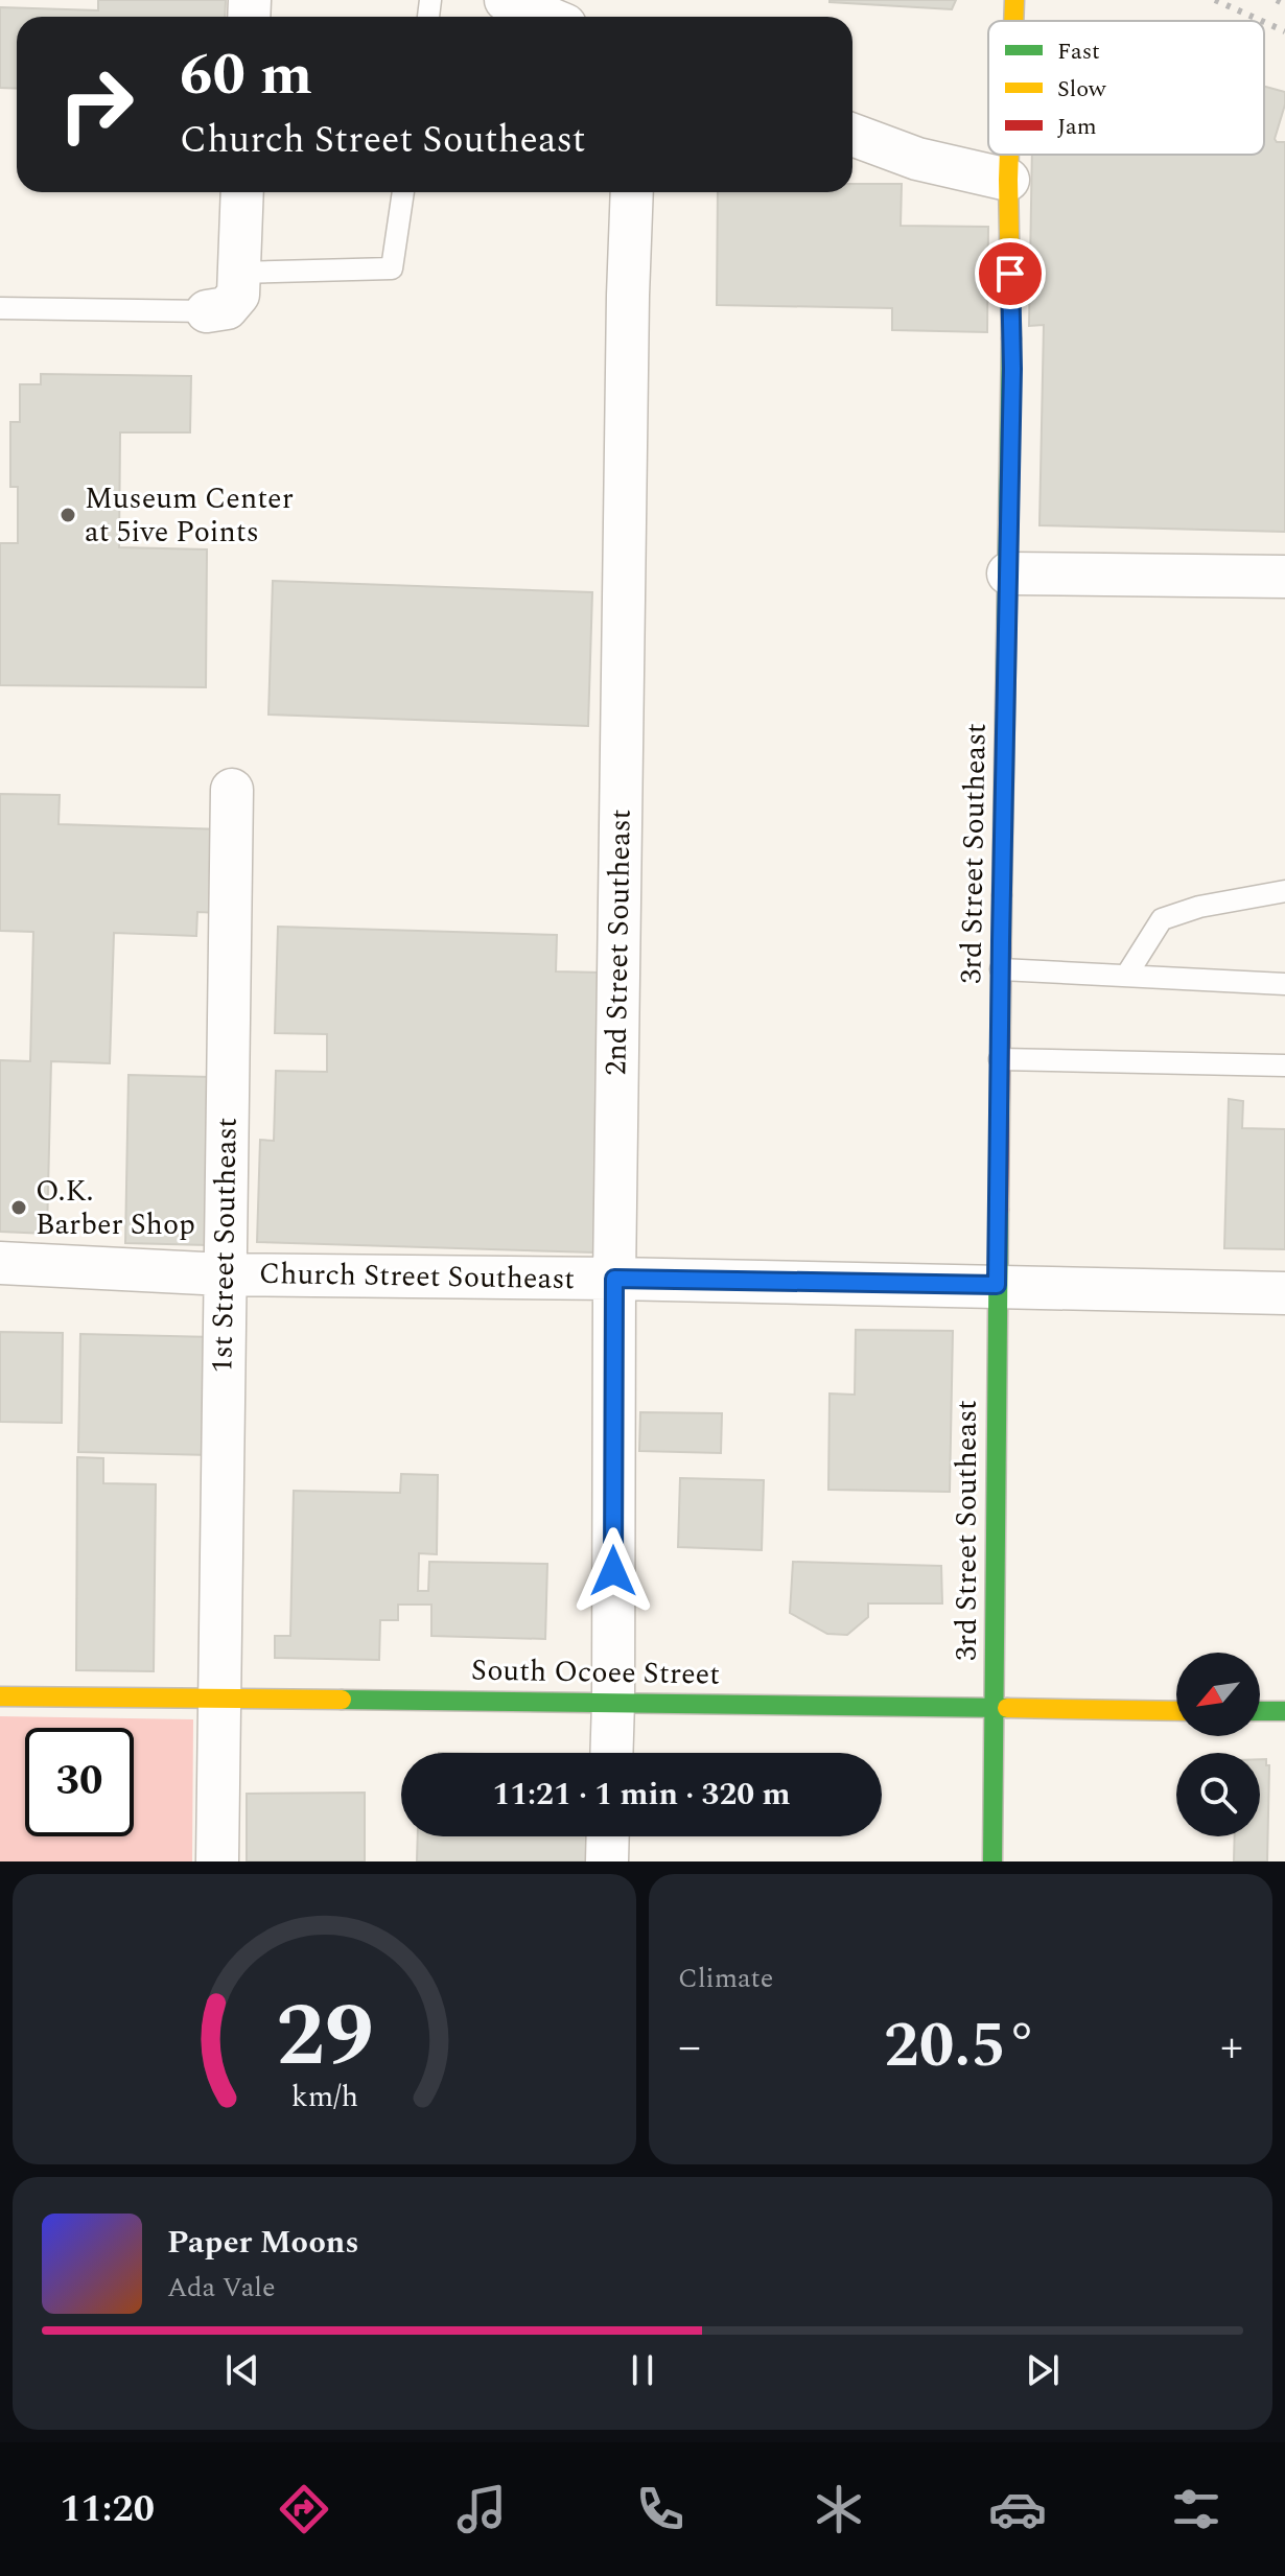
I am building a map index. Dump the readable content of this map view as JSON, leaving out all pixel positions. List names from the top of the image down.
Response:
{
  "streets": {
    "street": [
      "3rd Street Southeast",
      "2nd Street Southeast",
      "1st Street Southeast",
      "Church Street Southeast",
      "South Ocoee Street"
    ]
  },
  "crossings": [
    ["3rd Street Southeast", "Church Street Southeast"],
    ["3rd Street Southeast", "South Ocoee Street"],
    ["2nd Street Southeast", "Church Street Southeast"],
    ["2nd Street Southeast", "South Ocoee Street"],
    ["1st Street Southeast", "Church Street Southeast"],
    ["1st Street Southeast", "South Ocoee Street"]
  ],
  "places": ["Museum Center at 5ive Points", "O.K. Barber Shop"],
  "legend": ["Fast", "Slow", "Jam"],
  "north": "bottom left",
  "page": {
    "turn": ["60 m", "Church Street Southeast"],
    "limit": "30",
    "trip": "11:21 · 1 min · 320 m",
    "tile": "Climate",
    "heat": ["−", "20.5°", "+"],
    "song": ["Paper Moons", "Ada Vale"],
    "tabs": "11:20",
    "gauge": ["29", "km/h"]
  }
}
